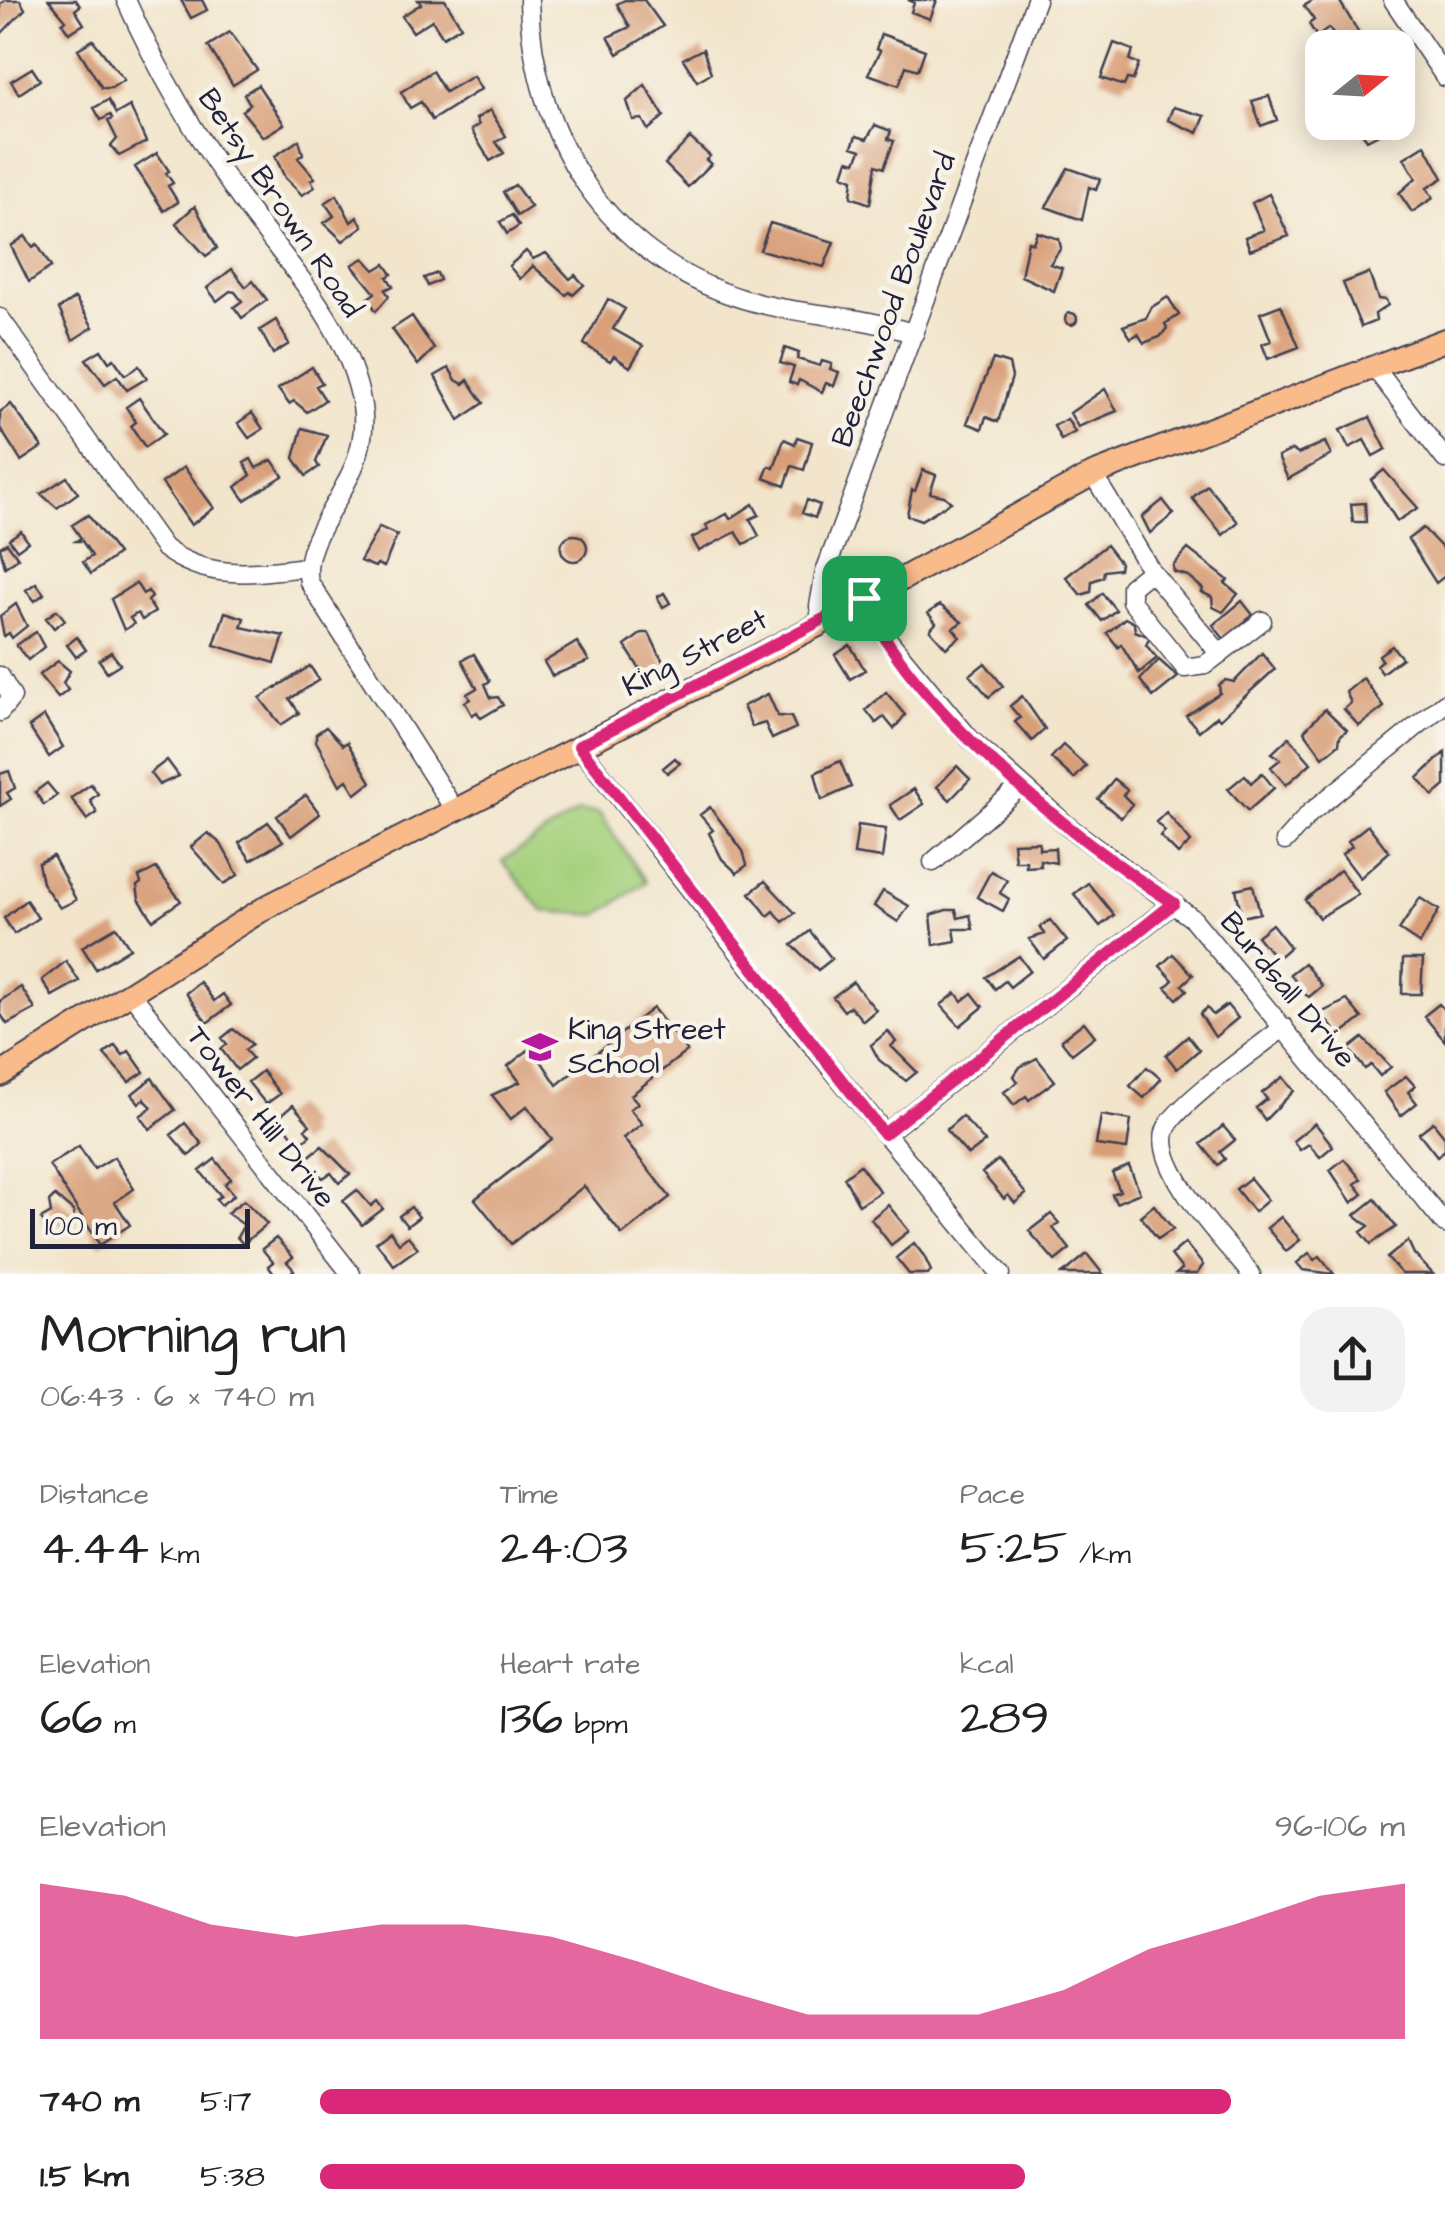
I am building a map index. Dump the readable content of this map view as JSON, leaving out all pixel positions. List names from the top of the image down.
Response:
{
  "streets": {
    "main road": ["King Street"],
    "street": [
      "Betsy Brown Road",
      "Beechwood Boulevard",
      "Burdsall Drive",
      "Tower Hill Drive"
    ]
  },
  "crossings": [
    ["Beechwood Boulevard", "King Street"],
    ["King Street", "Burdsall Drive"],
    ["King Street", "Tower Hill Drive"]
  ],
  "places": {
    "school or university": ["King Street School"]
  },
  "scale_bar": "100 m",
  "north": "right",
  "page": {
    "scale": "100 m",
    "heading": ["Morning run", "06:43 · 6 × 740 m"],
    "stats": [
      ["Distance", "4.44 km"],
      ["Time", "24:03"],
      ["Pace", "5:25 /km"],
      ["Elevation", "66 m"],
      ["Heart rate", "136 bpm"],
      ["kcal", "289"]
    ],
    "chart": ["Elevation", "96–106 m"],
    "list": [
      {
        "name": "740 m",
        "note": "5:17"
      },
      {
        "name": "1.5 km",
        "note": "5:38"
      }
    ]
  }
}
